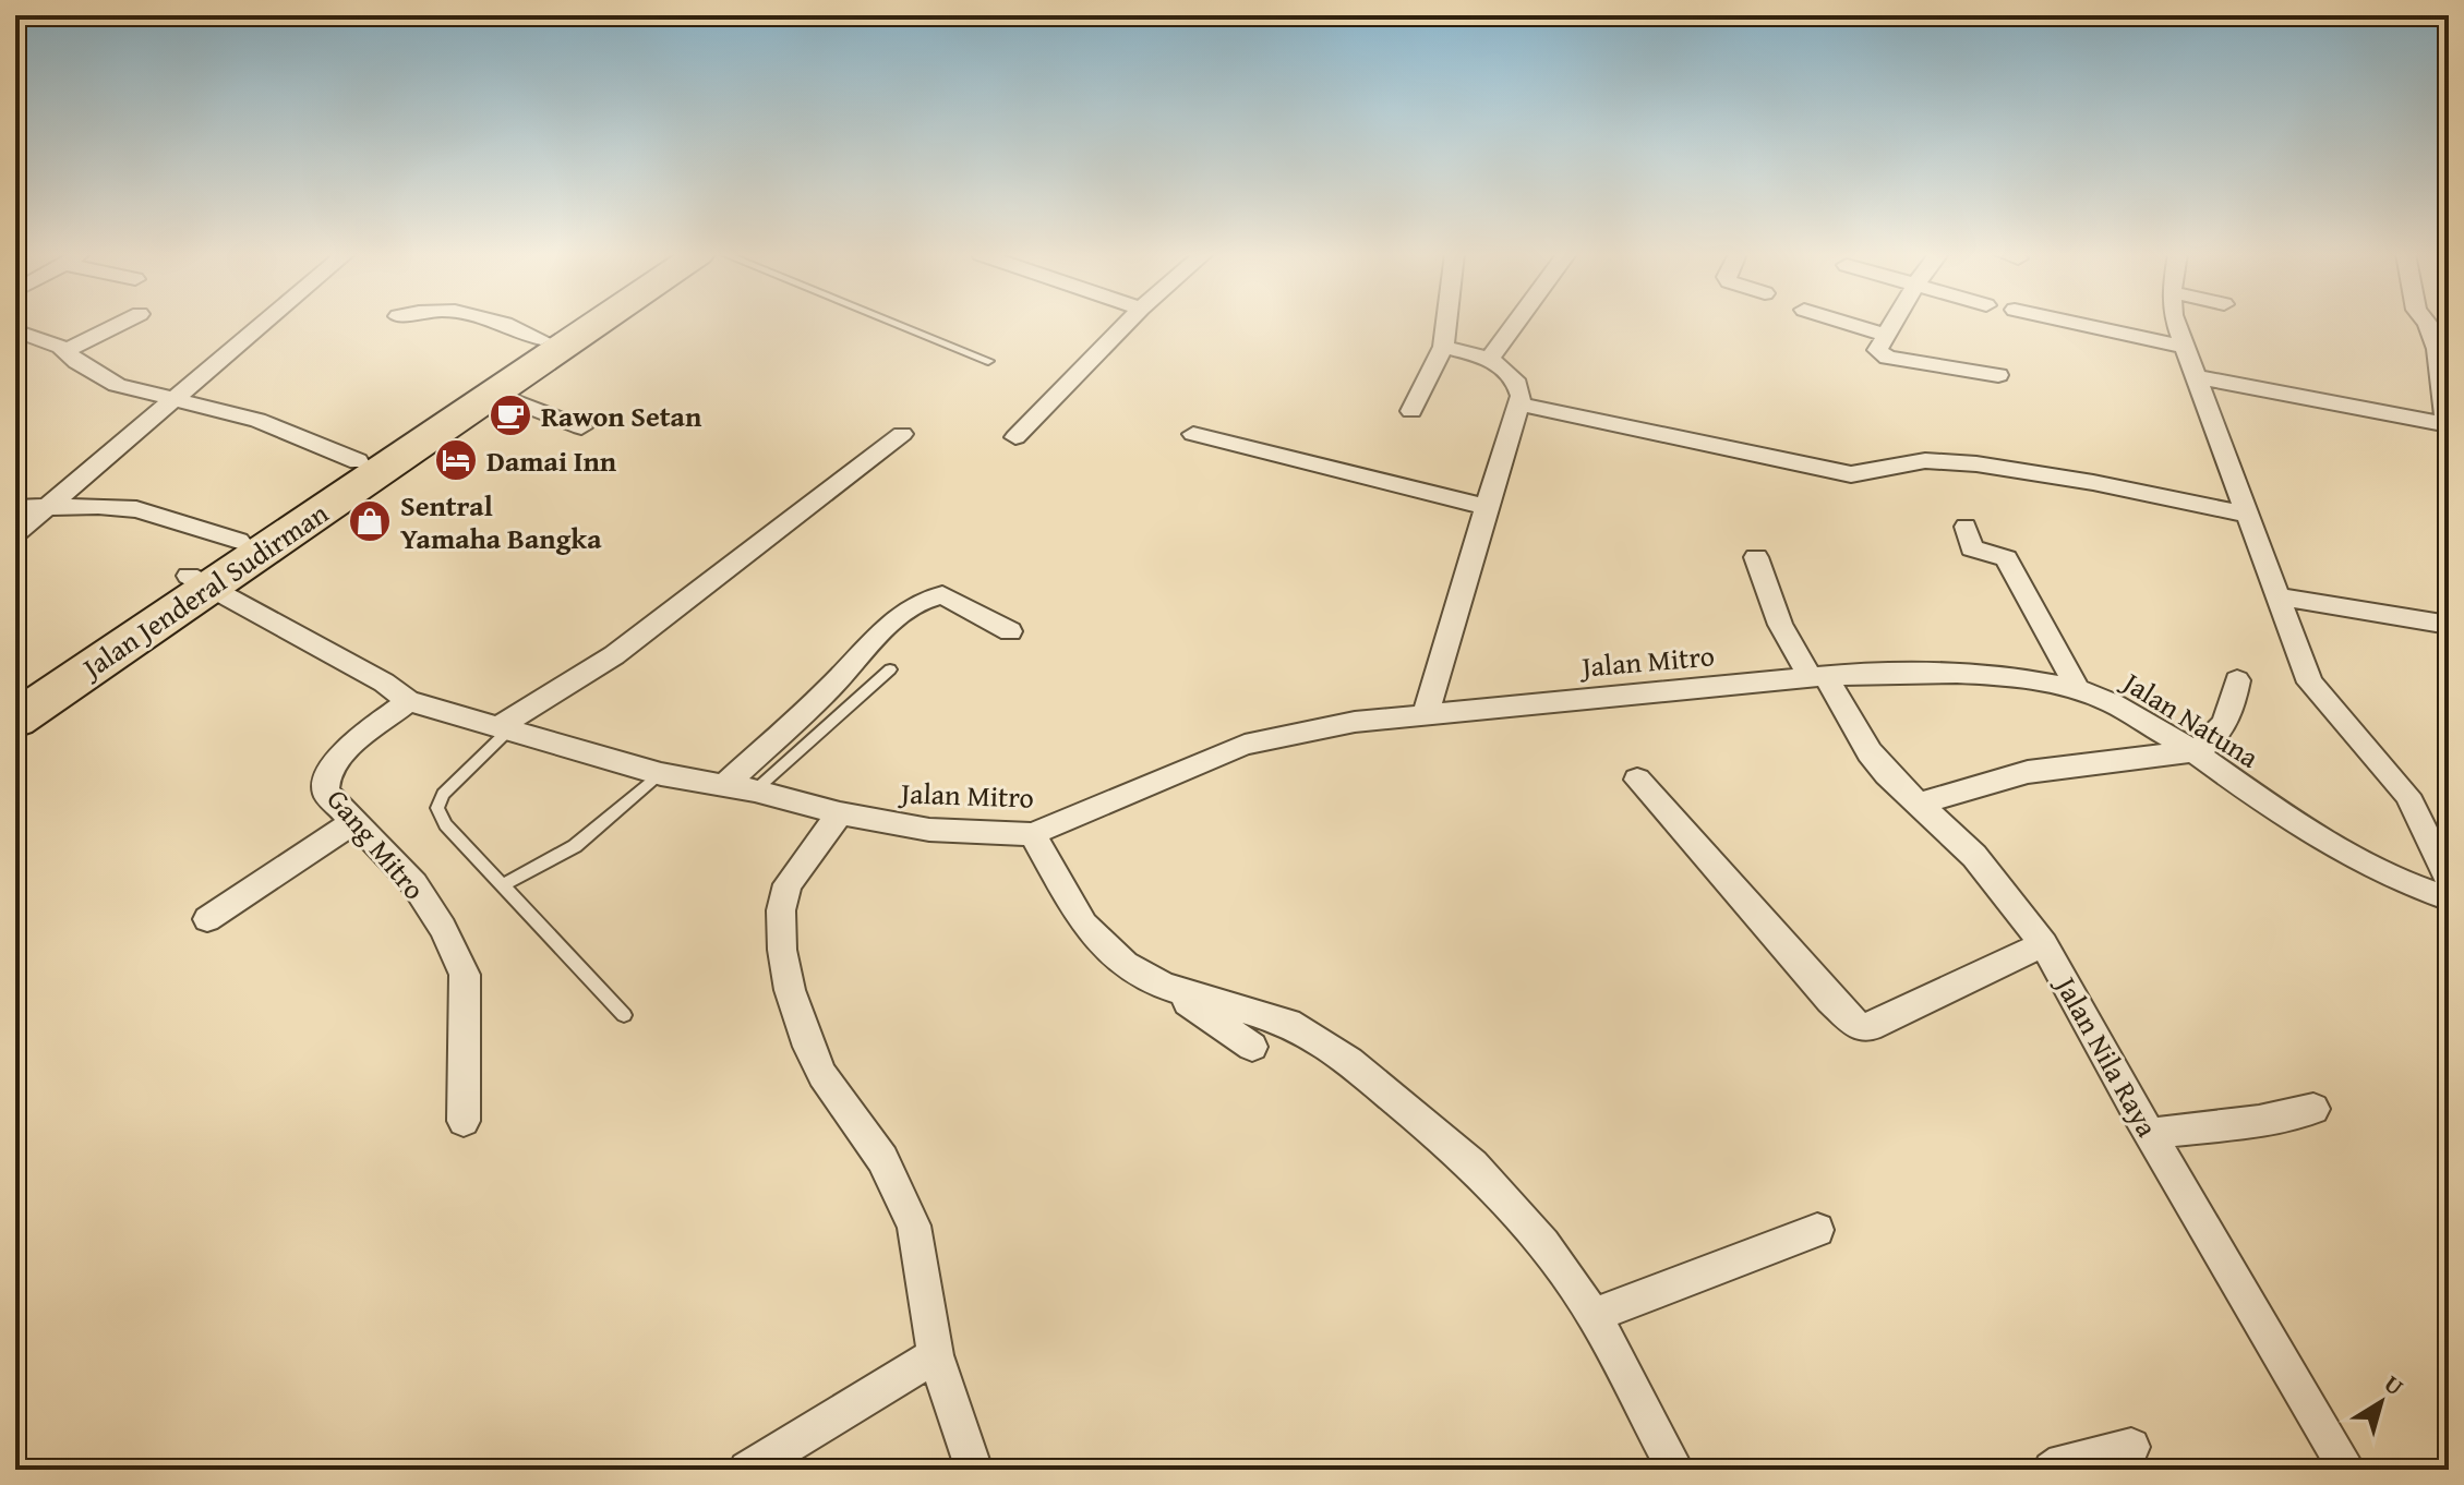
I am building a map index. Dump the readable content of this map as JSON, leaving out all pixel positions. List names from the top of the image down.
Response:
{
  "streets": {
    "highway": ["Jalan Jenderal Sudirman"],
    "street": [
      "Jalan Mitro",
      "Jalan Natuna",
      "Gang Mitro",
      "Jalan Nila Raya"
    ]
  },
  "crossings": [
    ["Jalan Jenderal Sudirman", "Jalan Mitro"],
    ["Jalan Mitro", "Jalan Natuna"],
    ["Jalan Mitro", "Gang Mitro"],
    ["Jalan Mitro", "Jalan Nila Raya"],
    ["Jalan Natuna", "Jalan Nila Raya"]
  ],
  "places": {
    "cafe": ["Rawon Setan"],
    "hotel": ["Damai Inn"],
    "shop": ["Sentral Yamaha Bangka"]
  },
  "north": "top right"
}
